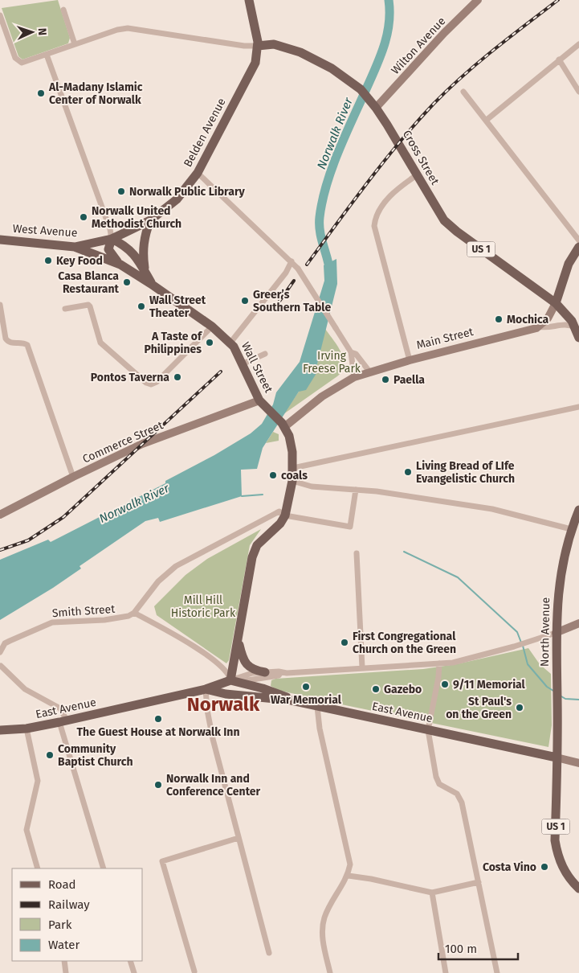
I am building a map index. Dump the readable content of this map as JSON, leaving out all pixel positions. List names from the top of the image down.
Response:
{
  "streets": {
    "main road": [
      "Wilton Avenue",
      "Belden Avenue",
      "Cross Street",
      "West Avenue",
      "US 1",
      "Main Street",
      "Wall Street",
      "Commerce Street",
      "North Avenue",
      "East Avenue"
    ],
    "street": ["Smith Street"]
  },
  "crossings": [
    ["Wilton Avenue", "Cross Street"],
    ["Belden Avenue", "Cross Street"],
    ["Belden Avenue", "West Avenue"],
    ["Belden Avenue", "Wall Street"],
    ["Cross Street", "US 1"],
    ["Cross Street", "Main Street"],
    ["West Avenue", "Wall Street"],
    ["US 1", "Main Street"],
    ["US 1", "North Avenue"],
    ["US 1", "East Avenue"],
    ["Main Street", "Wall Street"],
    ["Wall Street", "Commerce Street"],
    ["North Avenue", "East Avenue"]
  ],
  "districts": ["Norwalk"],
  "water": ["Norwalk River"],
  "parks": ["Irving Freese Park", "Mill Hill Historic Park"],
  "places": [
    "Al-Madany Islamic Center of Norwalk",
    "Norwalk Public Library",
    "Norwalk United Methodist Church",
    "Key Food",
    "Casa Blanca Restaurant",
    "Greer’s Southern Table",
    "Wall Street Theater",
    "Mochica",
    "A Taste of Philippines",
    "Pontos Taverna",
    "Paella",
    "Living Bread of LIfe Evangelistic Church",
    "coals",
    "First Congregational Church on the Green",
    "9/11 Memorial",
    "War Memorial",
    "Gazebo",
    "St Paul's on the Green",
    "The Guest House at Norwalk Inn",
    "Community Baptist Church",
    "Norwalk Inn and Conference Center",
    "Costa Vino"
  ],
  "legend": [
    "Road",
    "Railway",
    "Park",
    "Water"
  ],
  "scale_bar": "100 m",
  "north": "right"
}
